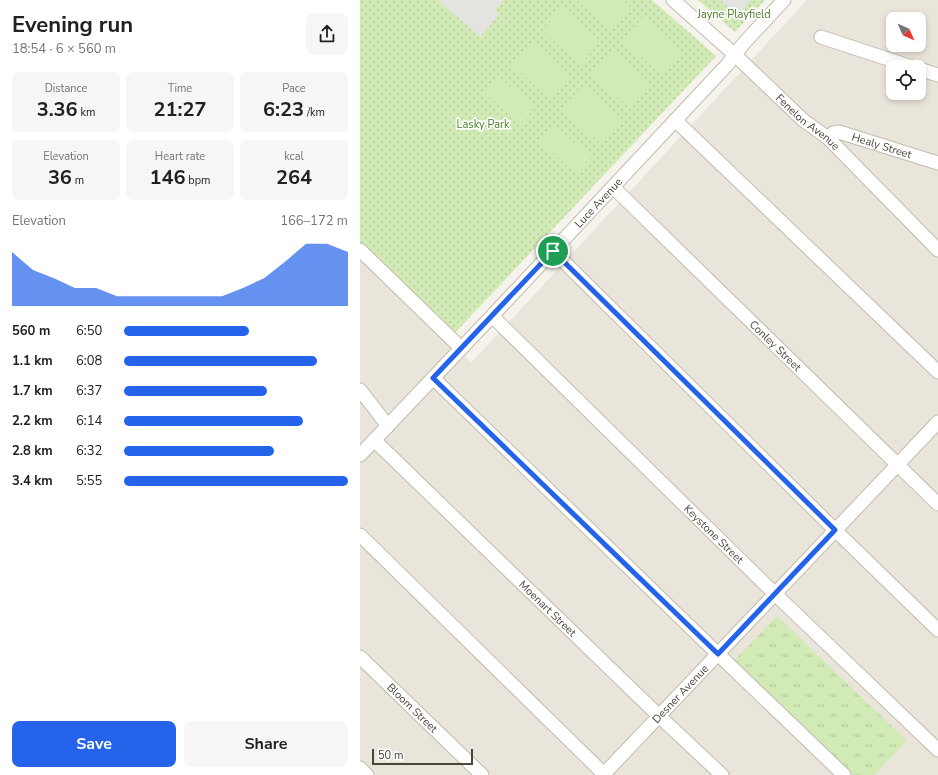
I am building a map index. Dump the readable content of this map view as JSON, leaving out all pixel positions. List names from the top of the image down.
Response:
{
  "streets": {
    "street": [
      "Fenelon Avenue",
      "Healy Street",
      "Luce Avenue",
      "Conley Street",
      "Keystone Street",
      "Moenart Street",
      "Desner Avenue",
      "Bloom Street"
    ]
  },
  "crossings": [
    ["Fenelon Avenue", "Healy Street"],
    ["Fenelon Avenue", "Luce Avenue"],
    ["Luce Avenue", "Conley Street"],
    ["Luce Avenue", "Keystone Street"],
    ["Luce Avenue", "Moenart Street"],
    ["Conley Street", "Desner Avenue"],
    ["Keystone Street", "Desner Avenue"],
    ["Moenart Street", "Desner Avenue"]
  ],
  "parks": ["Jayne Playfield", "Lasky Park"],
  "scale_bar": "50 m",
  "north": "bottom right",
  "page": {
    "heading": ["Evening run", "18:54 · 6 × 560 m"],
    "stats": [
      ["Distance", "3.36 km"],
      ["Time", "21:27"],
      ["Pace", "6:23 /km"],
      ["Elevation", "36 m"],
      ["Heart rate", "146 bpm"],
      ["kcal", "264"]
    ],
    "chart": ["Elevation", "166–172 m"],
    "list": [
      {
        "name": "560 m",
        "note": "6:50"
      },
      {
        "name": "1.1 km",
        "note": "6:08"
      },
      {
        "name": "1.7 km",
        "note": "6:37"
      },
      {
        "name": "2.2 km",
        "note": "6:14"
      },
      {
        "name": "2.8 km",
        "note": "6:32"
      },
      {
        "name": "3.4 km",
        "note": "5:55"
      }
    ],
    "buttons": ["Save", "Share"],
    "scale": "50 m"
  }
}
